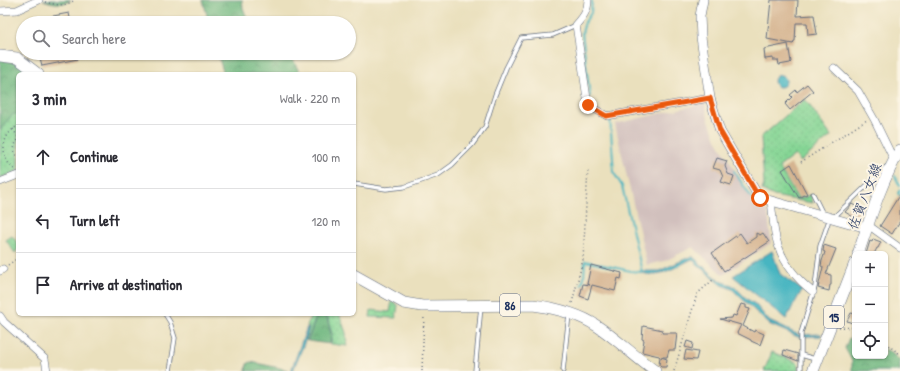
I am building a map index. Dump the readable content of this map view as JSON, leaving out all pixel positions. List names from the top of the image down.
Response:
{
  "streets": {
    "main road": ["佐賀八女線", "86", "15"]
  },
  "page": {
    "search": "Search here",
    "heading": ["3 min", "Walk · 220 m"],
    "list": [
      ["Continue", "100 m"],
      ["Turn left", "120 m"],
      "Arrive at destination"
    ],
    "map_buttons": ["+", "−"]
  }
}
